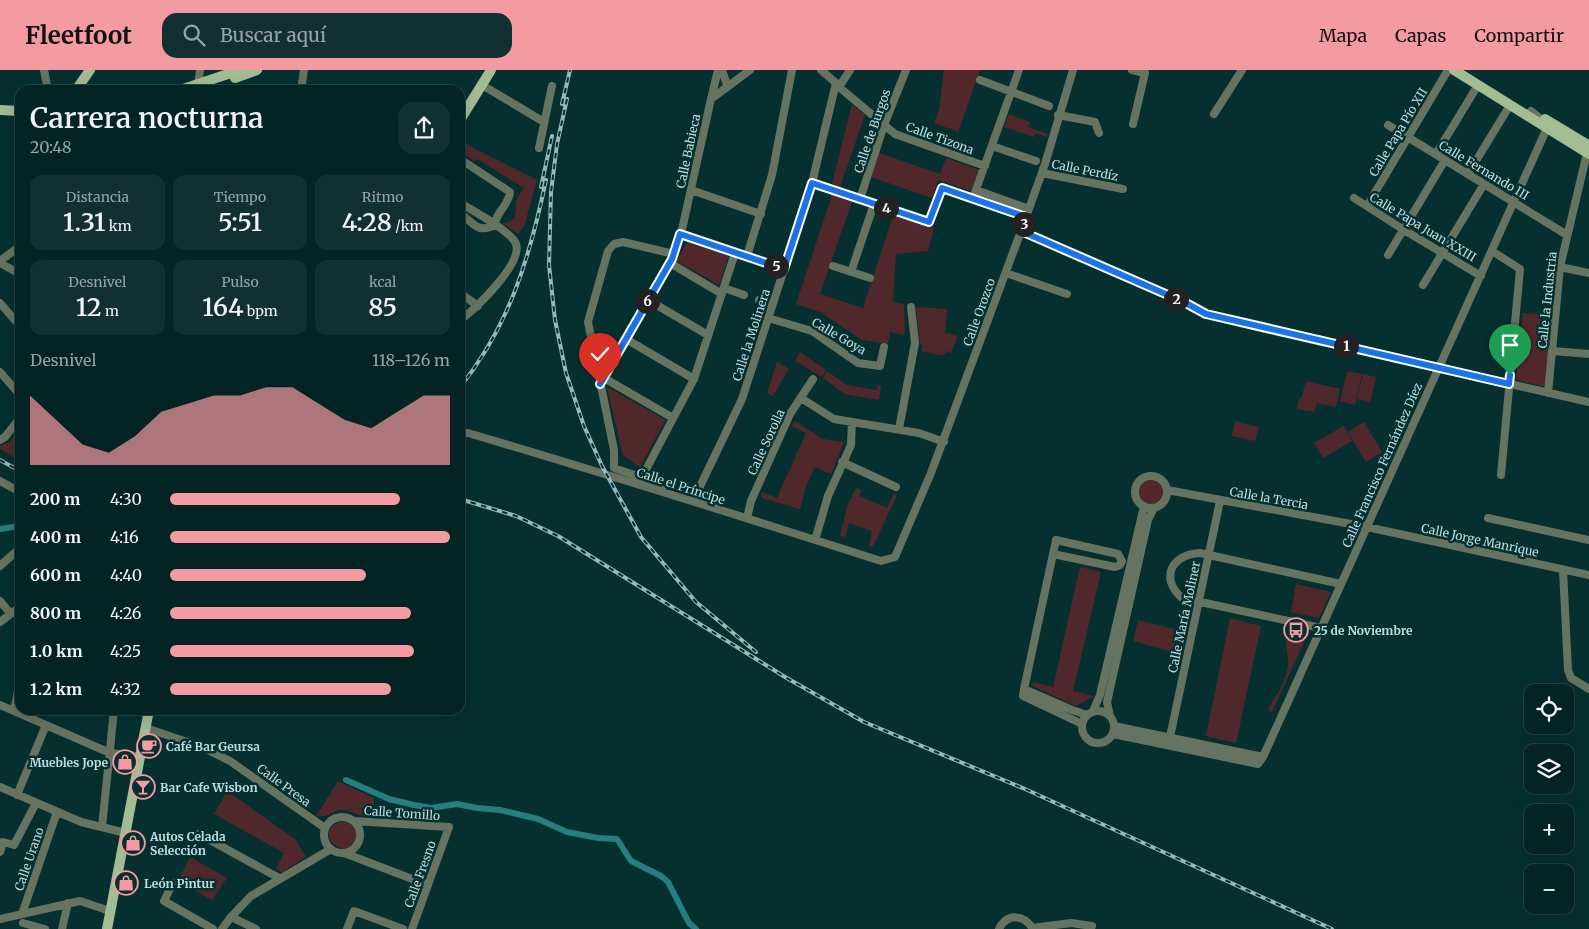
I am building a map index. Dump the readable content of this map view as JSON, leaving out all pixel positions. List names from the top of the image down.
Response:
{
  "streets": {
    "street": [
      "Calle de Burgos",
      "Calle Papa Pío XII",
      "Calle Tizona",
      "Calle Babieca",
      "Calle Perdíz",
      "Calle Fernando III",
      "Calle Papa Juan XXIII",
      "Calle la Industria",
      "Calle Orozco",
      "Calle la Molinera",
      "Calle Goya",
      "Calle Sorolla",
      "Calle Francisco Fernández Díez",
      "Calle el Príncipe",
      "Calle la Tercia",
      "Calle Jorge Manrique",
      "Calle María Moliner",
      "Calle Presa",
      "Calle Tomillo",
      "Calle Urano",
      "Calle Fresno"
    ]
  },
  "crossings": [
    ["Calle de Burgos", "Calle Tizona"],
    ["Calle Papa Pío XII", "Calle Fernando III"],
    ["Calle Papa Pío XII", "Calle Papa Juan XXIII"],
    ["Calle Tizona", "Calle la Molinera"],
    ["Calle Perdíz", "Calle Orozco"],
    ["Calle Fernando III", "Calle la Industria"],
    ["Calle Fernando III", "Calle Francisco Fernández Díez"],
    ["Calle Papa Juan XXIII", "Calle Francisco Fernández Díez"],
    ["Calle Orozco", "Calle el Príncipe"],
    ["Calle la Molinera", "Calle Goya"],
    ["Calle la Molinera", "Calle el Príncipe"],
    ["Calle Sorolla", "Calle el Príncipe"],
    ["Calle Francisco Fernández Díez", "Calle la Tercia"],
    ["Calle Francisco Fernández Díez", "Calle Jorge Manrique"],
    ["Calle la Tercia", "Calle Jorge Manrique"],
    ["Calle la Tercia", "Calle María Moliner"],
    ["Calle Presa", "Calle Tomillo"],
    ["Calle Tomillo", "Calle Fresno"]
  ],
  "places": {
    "bus stop": ["25 de Noviembre"],
    "cafe": ["Café Bar Geursa"],
    "shop": ["Muebles Jope", "Autos Celada Selección", "León Pintur"],
    "bar": ["Bar Cafe Wisbon"]
  },
  "page": {
    "header": "Fleetfoot",
    "search": "Buscar aquí",
    "nav": ["Mapa", "Capas", "Compartir"],
    "heading": ["Carrera nocturna", "20:48"],
    "stats": [
      ["Distancia", "1.31 km"],
      ["Tiempo", "5:51"],
      ["Ritmo", "4:28 /km"],
      ["Desnivel", "12 m"],
      ["Pulso", "164 bpm"],
      ["kcal", "85"]
    ],
    "pins": [
      "4",
      "3",
      "5",
      "2",
      "6",
      "1"
    ],
    "chart": ["Desnivel", "118–126 m"],
    "list": [
      {
        "name": "200 m",
        "note": "4:30"
      },
      {
        "name": "400 m",
        "note": "4:16"
      },
      {
        "name": "600 m",
        "note": "4:40"
      },
      {
        "name": "800 m",
        "note": "4:26"
      },
      {
        "name": "1.0 km",
        "note": "4:25"
      },
      {
        "name": "1.2 km",
        "note": "4:32"
      }
    ],
    "map_buttons": ["+", "−"]
  }
}
